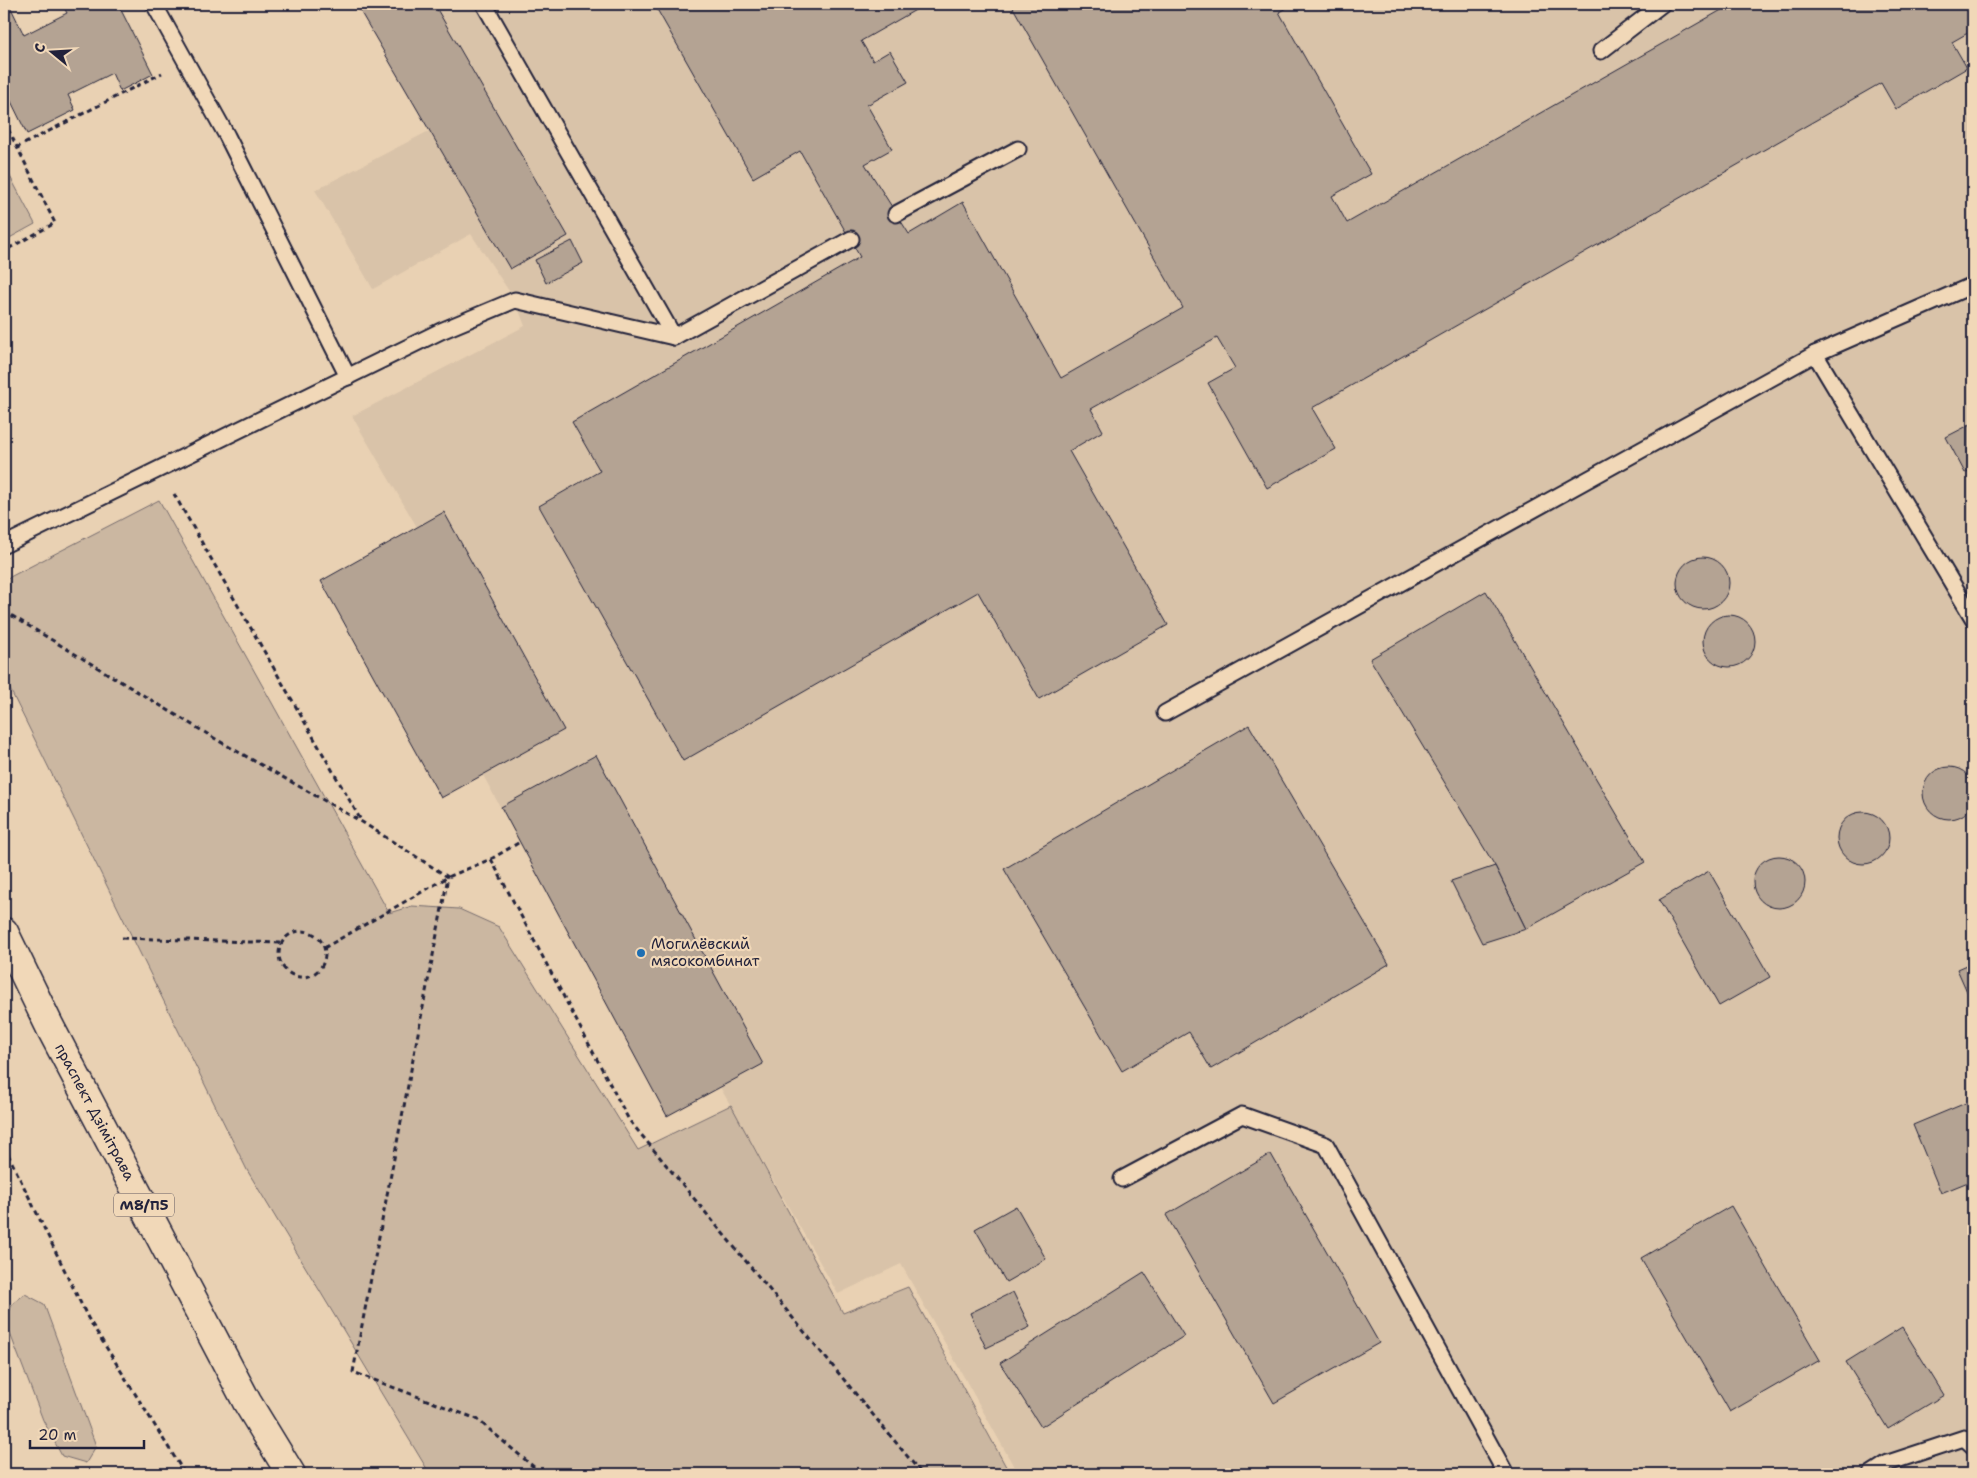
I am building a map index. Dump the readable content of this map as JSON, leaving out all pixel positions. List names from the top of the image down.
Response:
{
  "streets": {
    "main road": ["праспект Дзімітрава", "М8/П5"]
  },
  "places": ["Могилёвский мясокомбинат"],
  "scale_bar": "20 m",
  "north": "left"
}
